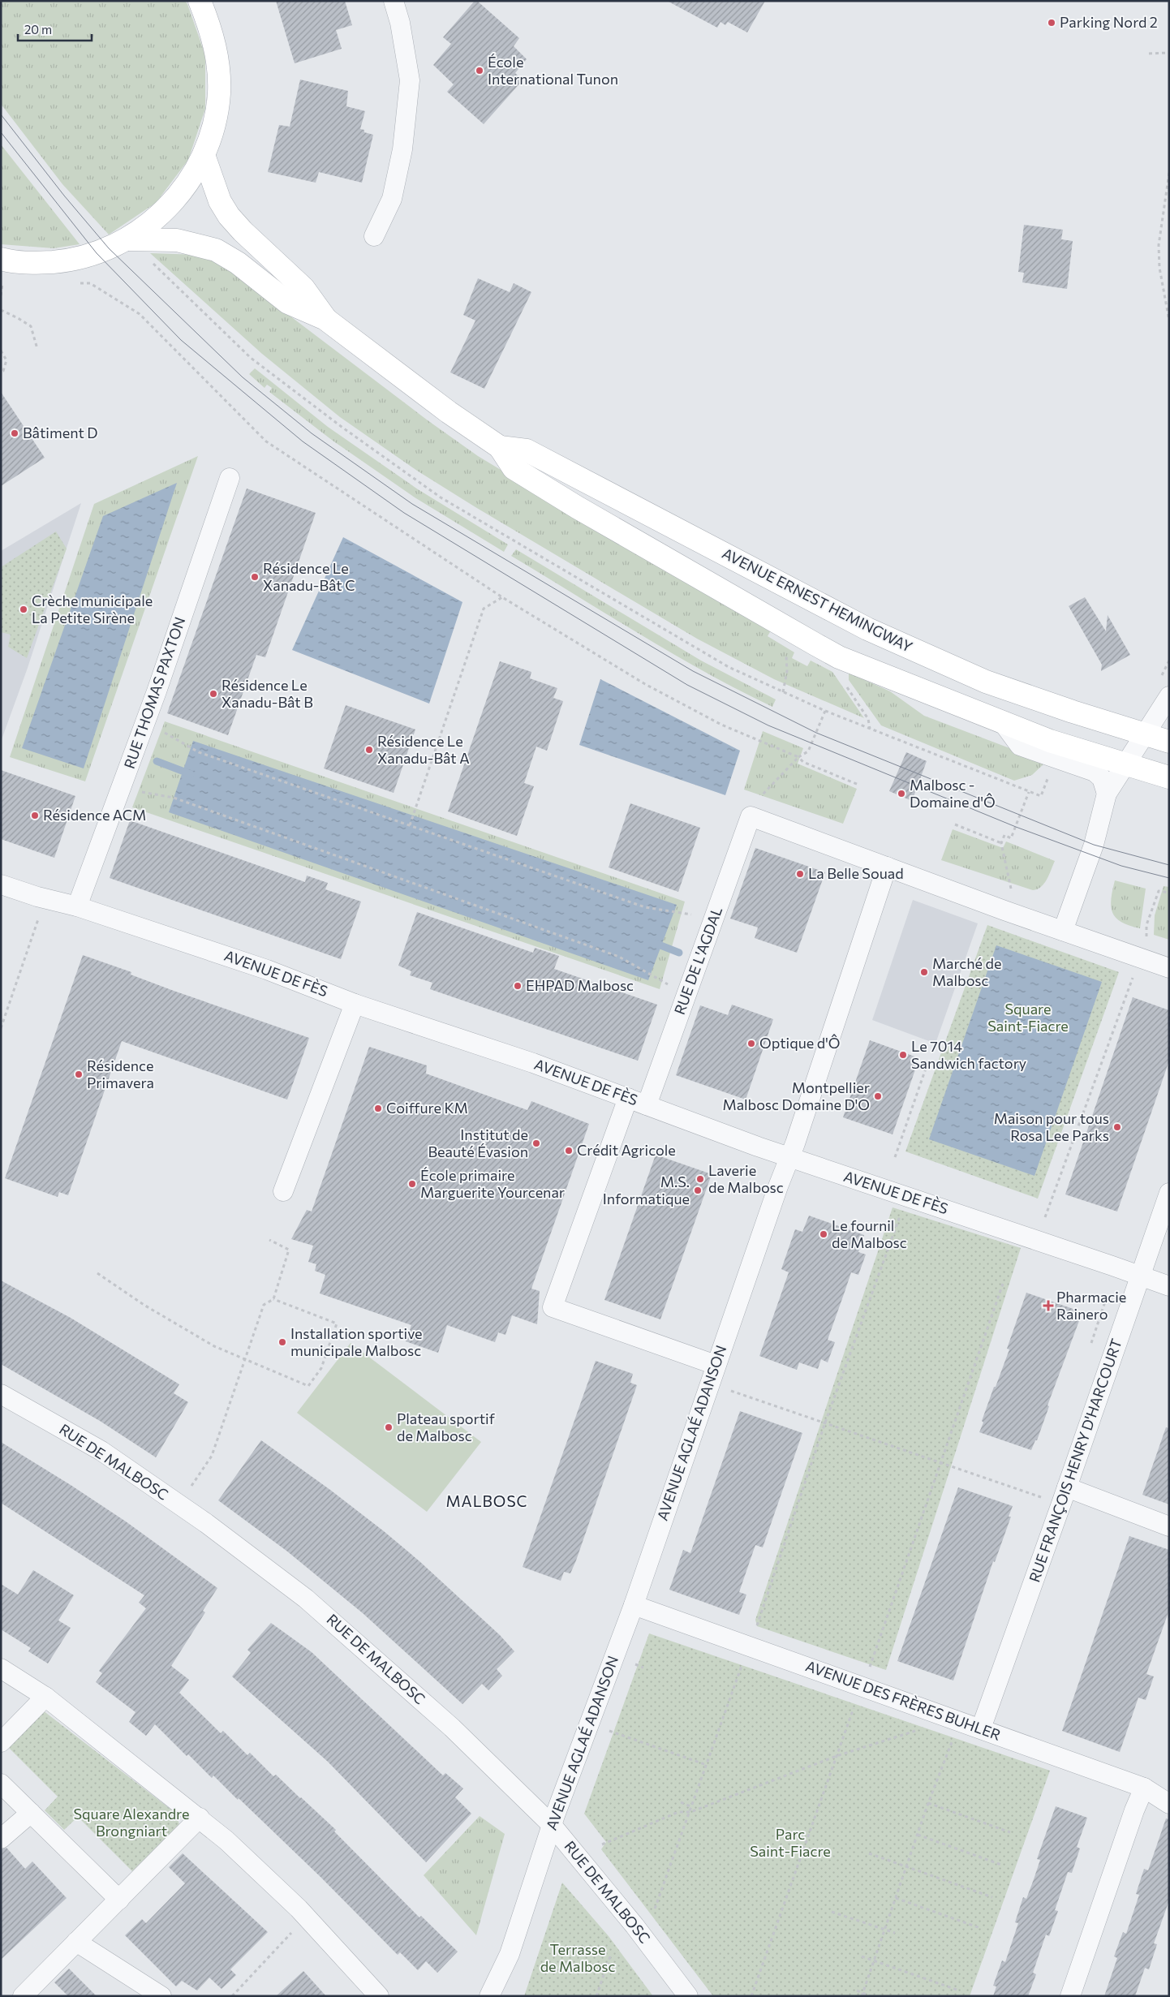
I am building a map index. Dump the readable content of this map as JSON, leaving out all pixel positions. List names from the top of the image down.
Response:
{
  "streets": {
    "main road": ["AVENUE ERNEST HEMINGWAY"],
    "street": [
      "RUE THOMAS PAXTON",
      "RUE DE L'AGDAL",
      "AVENUE DE FÈS",
      "AVENUE AGLAÉ ADANSON",
      "RUE FRANÇOIS HENRY D'HARCOURT",
      "RUE DE MALBOSC",
      "AVENUE DES FRÈRES BUHLER"
    ]
  },
  "crossings": [
    ["RUE THOMAS PAXTON", "AVENUE DE FÈS"],
    ["RUE DE L'AGDAL", "AVENUE DE FÈS"],
    ["AVENUE DE FÈS", "AVENUE AGLAÉ ADANSON"],
    ["AVENUE DE FÈS", "RUE FRANÇOIS HENRY D'HARCOURT"],
    ["AVENUE AGLAÉ ADANSON", "RUE DE MALBOSC"],
    ["AVENUE AGLAÉ ADANSON", "AVENUE DES FRÈRES BUHLER"],
    ["RUE FRANÇOIS HENRY D'HARCOURT", "AVENUE DES FRÈRES BUHLER"]
  ],
  "districts": ["MALBOSC"],
  "parks": [
    "Square Saint-Fiacre",
    "Square Alexandre Brongniart",
    "Parc Saint-Fiacre",
    "Terrasse de Malbosc"
  ],
  "places": {
    "other": [
      "Parking Nord 2",
      "École International Tunon",
      "Bâtiment D",
      "Résidence Le Xanadu-Bât C",
      "Crèche municipale La Petite Sirène",
      "Résidence Le Xanadu-Bât B",
      "Résidence Le Xanadu-Bât A",
      "Malbosc - Domaine d'Ô",
      "Résidence ACM",
      "La Belle Souad",
      "Marché de Malbosc",
      "EHPAD Malbosc",
      "Optique d'Ô",
      "Le 7014 Sandwich factory",
      "Résidence Primavera",
      "Montpellier Malbosc Domaine D'O",
      "Coiffure KM",
      "Maison pour tous Rosa Lee Parks",
      "Institut de Beauté Évasion",
      "Crédit Agricole",
      "Laverie de Malbosc",
      "École primaire Marguerite Yourcenar",
      "M.S. Informatique",
      "Le fournil de Malbosc",
      "Installation sportive municipale Malbosc",
      "Plateau sportif de Malbosc"
    ],
    "health": ["Pharmacie Rainero"]
  },
  "scale_bar": "20 m"
}
